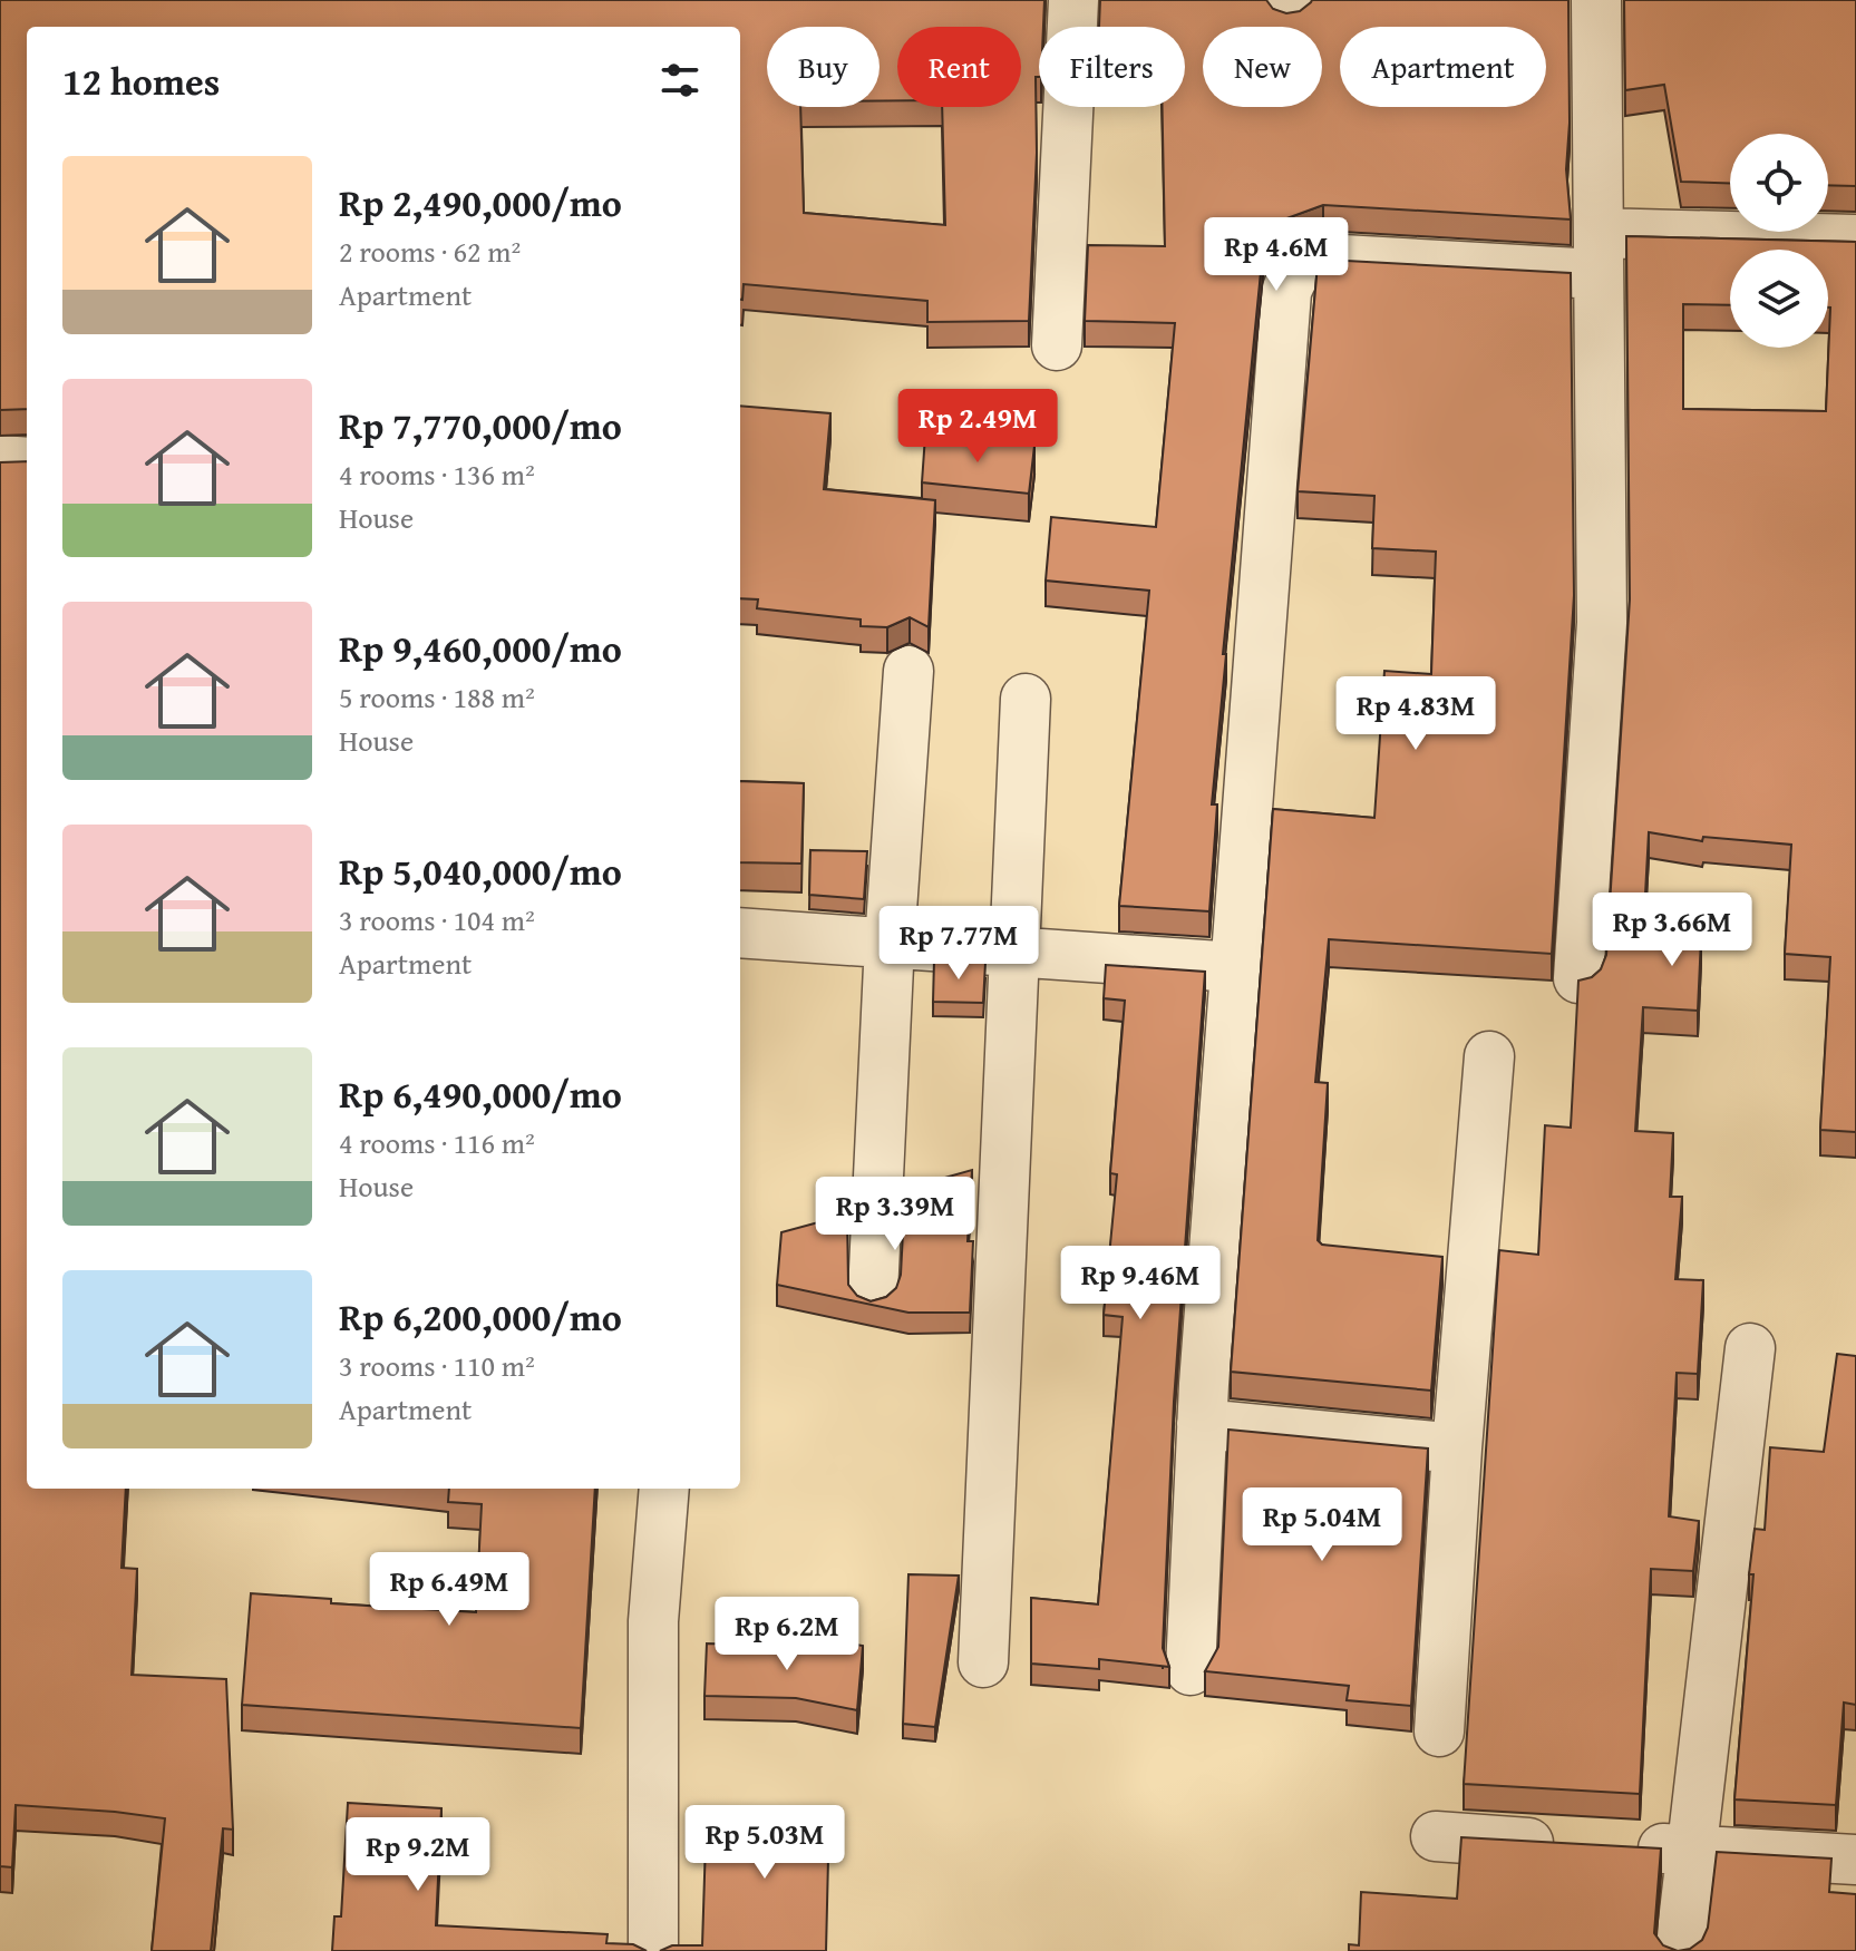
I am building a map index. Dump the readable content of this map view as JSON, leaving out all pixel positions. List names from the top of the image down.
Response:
{
  "page": {
    "chip": [
      "Buy",
      "Rent",
      "Filters",
      "New",
      "Apartment"
    ],
    "heading": "12 homes",
    "list": [
      {
        "name": "Rp 2,490,000/mo",
        "note": "2 rooms · 62 m² · Apartment"
      },
      {
        "name": "Rp 7,770,000/mo",
        "note": "4 rooms · 136 m² · House"
      },
      {
        "name": "Rp 9,460,000/mo",
        "note": "5 rooms · 188 m² · House"
      },
      {
        "name": "Rp 5,040,000/mo",
        "note": "3 rooms · 104 m² · Apartment"
      },
      {
        "name": "Rp 6,490,000/mo",
        "note": "4 rooms · 116 m² · House"
      },
      {
        "name": "Rp 6,200,000/mo",
        "note": "3 rooms · 110 m² · Apartment"
      }
    ],
    "price": [
      "Rp 4.6M",
      "Rp 2.49M",
      "Rp 4.83M",
      "Rp 3.66M",
      "Rp 7.77M",
      "Rp 3.39M",
      "Rp 9.46M",
      "Rp 5.04M",
      "Rp 6.49M",
      "Rp 6.2M",
      "Rp 5.03M",
      "Rp 9.2M"
    ]
  }
}
